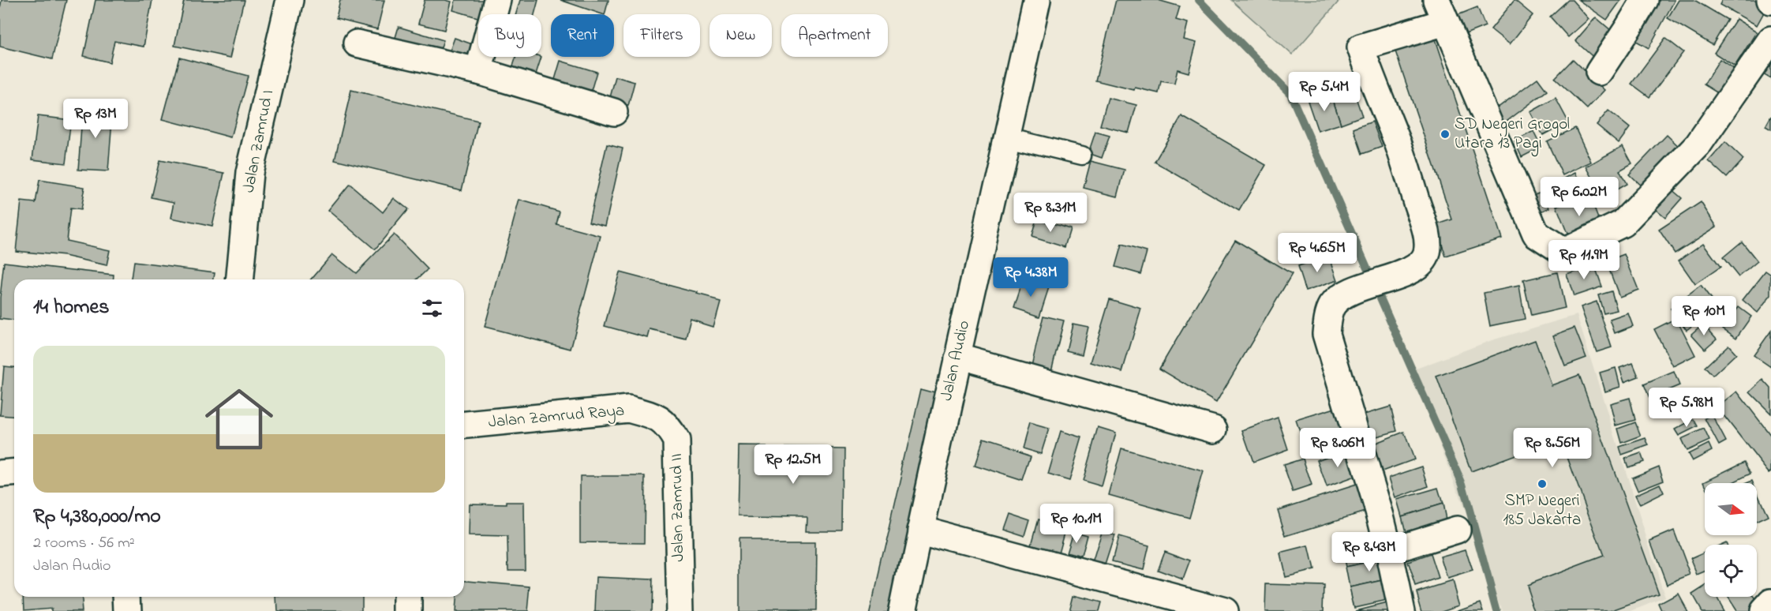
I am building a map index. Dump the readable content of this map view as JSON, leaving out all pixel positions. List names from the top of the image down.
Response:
{
  "streets": {
    "street": [
      "Jalan Zamrud I",
      "Jalan Audio",
      "Jalan Zamrud Raya",
      "Jalan Zamrud II"
    ]
  },
  "crossings": [
    ["Jalan Zamrud Raya", "Jalan Zamrud II"]
  ],
  "places": ["SD Negeri Grogol Utara 13 Pagi", "SMP Negeri 185 Jakarta"],
  "north": "right",
  "page": {
    "chip": [
      "Buy",
      "Rent",
      "Filters",
      "New",
      "Apartment"
    ],
    "price": [
      "Rp 5.4M",
      "Rp 13M",
      "Rp 6.02M",
      "Rp 8.31M",
      "Rp 4.65M",
      "Rp 11.9M",
      "Rp 4.38M",
      "Rp 10M",
      "Rp 5.98M",
      "Rp 8.06M",
      "Rp 8.56M",
      "Rp 12.5M",
      "Rp 10.1M",
      "Rp 8.43M"
    ],
    "heading": "14 homes",
    "list": [
      {
        "name": "Rp 4,380,000/mo",
        "note": "2 rooms · 56 m² · Jalan Audio"
      }
    ]
  }
}
